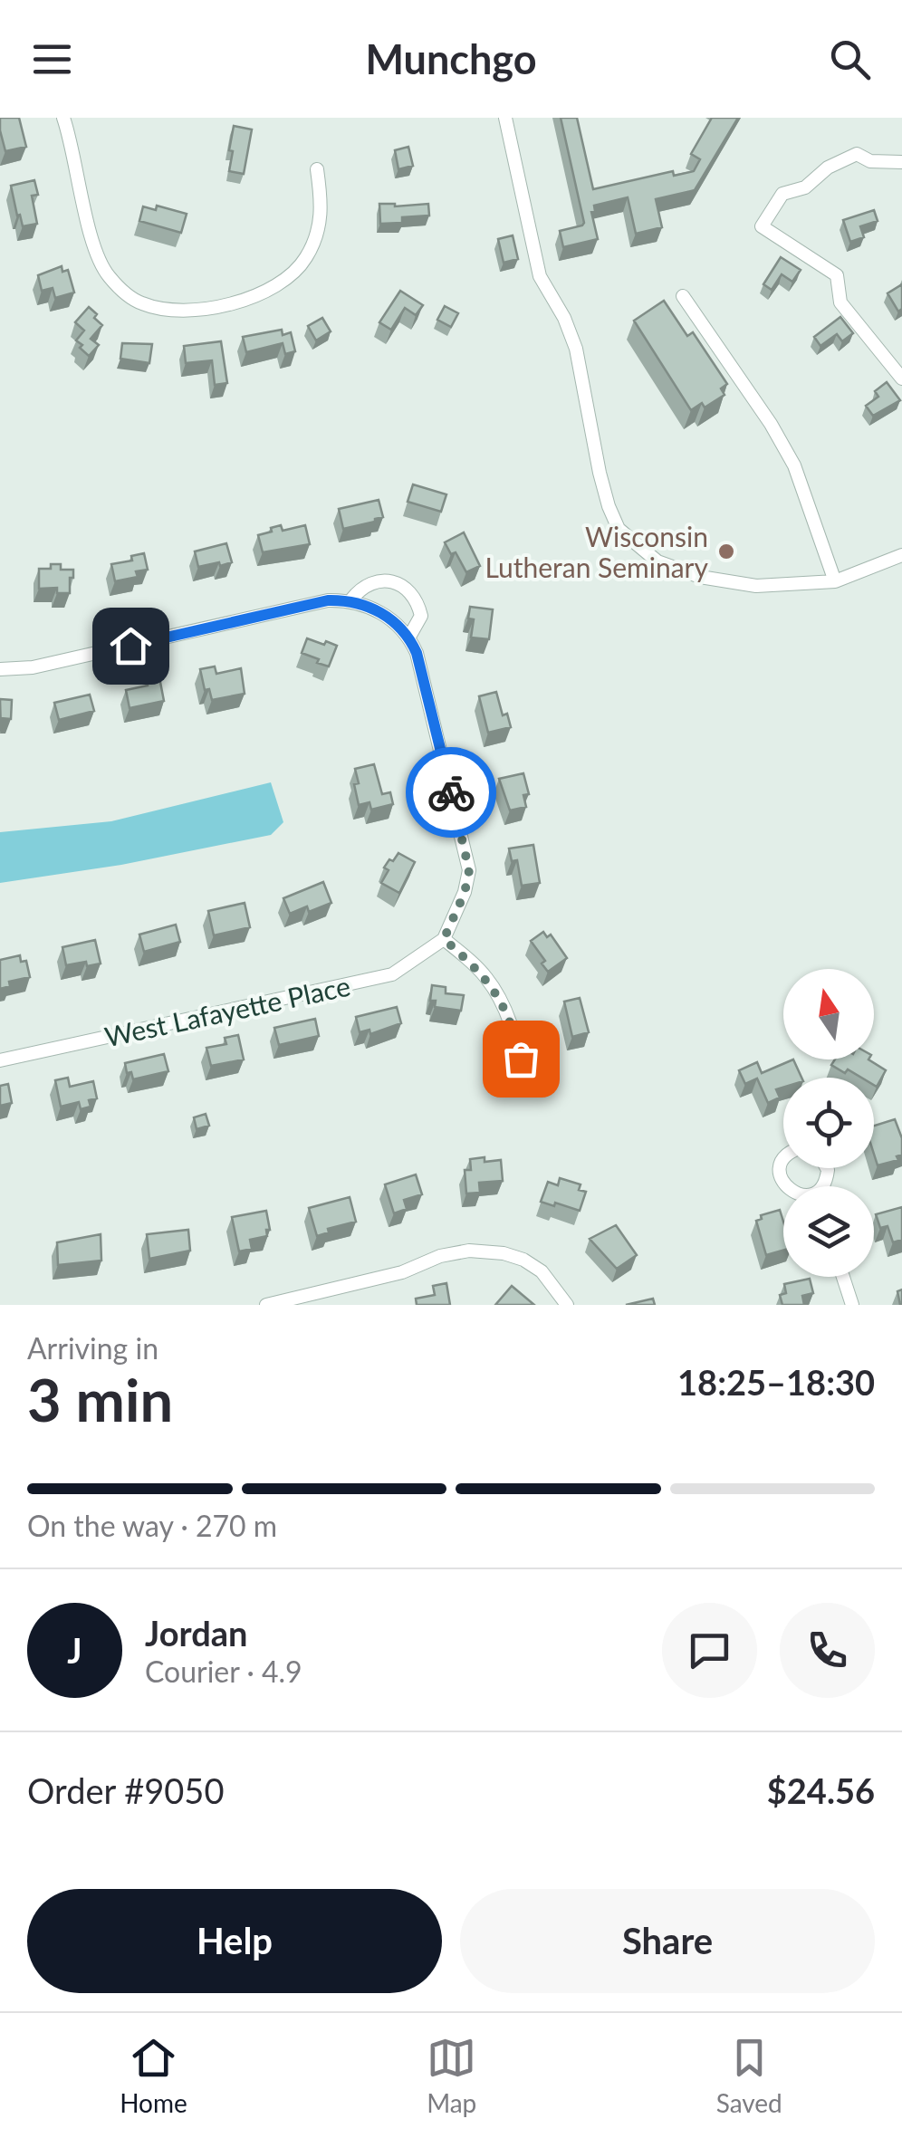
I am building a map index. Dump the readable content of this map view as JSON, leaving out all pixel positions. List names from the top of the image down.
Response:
{
  "streets": {
    "street": ["West Lafayette Place"]
  },
  "places": ["Wisconsin Lutheran Seminary"],
  "north": "top",
  "page": {
    "header": "Munchgo",
    "heading": ["3 min", "Arriving in", "18:25–18:30"],
    "panel": [
      "Jordan",
      "Courier · 4.9",
      "Order #9050",
      "$24.56"
    ],
    "bar": "On the way · 270 m",
    "round": "J",
    "buttons": ["Help", "Share"],
    "tabs": ["Home", "Map", "Saved"]
  }
}
